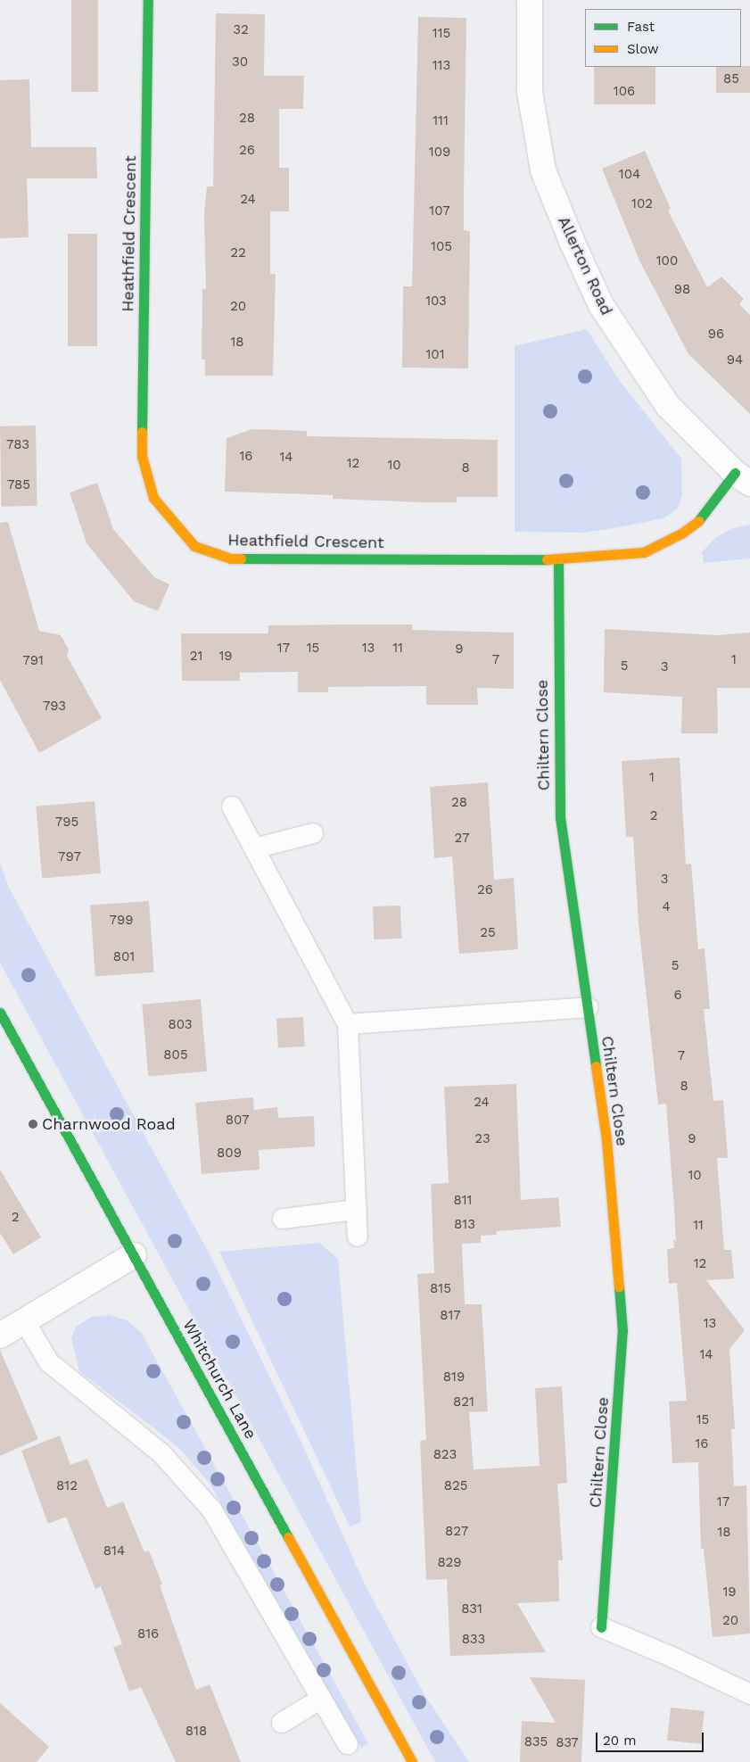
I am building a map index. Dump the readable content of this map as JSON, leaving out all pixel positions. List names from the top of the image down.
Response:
{
  "streets": {
    "street": [
      "Heathfield Crescent",
      "Allerton Road",
      "Chiltern Close",
      "Whitchurch Lane"
    ]
  },
  "crossings": [
    ["Heathfield Crescent", "Allerton Road"],
    ["Heathfield Crescent", "Chiltern Close"]
  ],
  "places": ["Charnwood Road"],
  "house_numbers": [
    "32",
    "115",
    "30",
    "113",
    "85",
    "106",
    "28",
    "111",
    "26",
    "109",
    "104",
    "24",
    "102",
    "107",
    "105",
    "22",
    "100",
    "98",
    "103",
    "20",
    "96",
    "18",
    "101",
    "94",
    "783",
    "16",
    "14",
    "12",
    "10",
    "8",
    "785",
    "17",
    "15",
    "13",
    "11",
    "9",
    "21",
    "19",
    "7",
    "1",
    "791",
    "5",
    "3",
    "793",
    "1",
    "28",
    "2",
    "795",
    "27",
    "797",
    "3",
    "26",
    "4",
    "799",
    "25",
    "801",
    "5",
    "6",
    "803",
    "805",
    "7",
    "8",
    "24",
    "807",
    "23",
    "9",
    "809",
    "10",
    "811",
    "2",
    "813",
    "11",
    "12",
    "815",
    "817",
    "13",
    "14",
    "819",
    "821",
    "15",
    "16",
    "823",
    "812",
    "825",
    "17",
    "827",
    "18",
    "814",
    "829",
    "19",
    "831",
    "20",
    "816",
    "833",
    "818",
    "835",
    "837"
  ],
  "legend": ["Fast", "Slow"],
  "scale_bar": "20 m"
}
